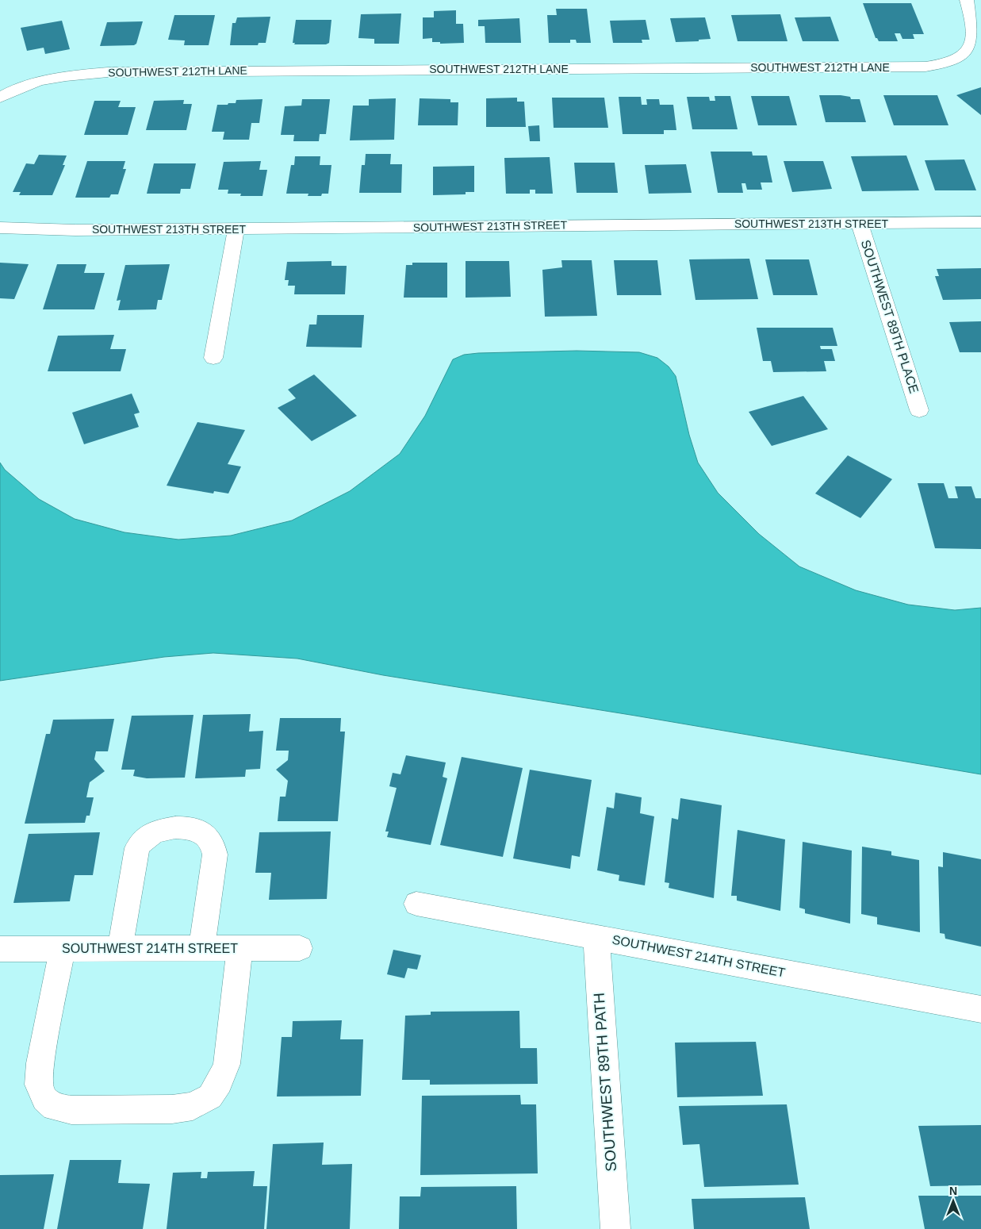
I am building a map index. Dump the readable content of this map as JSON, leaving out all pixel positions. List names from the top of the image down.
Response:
{
  "streets": {
    "street": [
      "SOUTHWEST 212TH LANE",
      "SOUTHWEST 213TH STREET",
      "SOUTHWEST 89TH PLACE",
      "SOUTHWEST 214TH STREET",
      "SOUTHWEST 89TH PATH"
    ]
  },
  "crossings": [
    ["SOUTHWEST 213TH STREET", "SOUTHWEST 89TH PLACE"],
    ["SOUTHWEST 214TH STREET", "SOUTHWEST 89TH PATH"]
  ],
  "north": "top"
}
